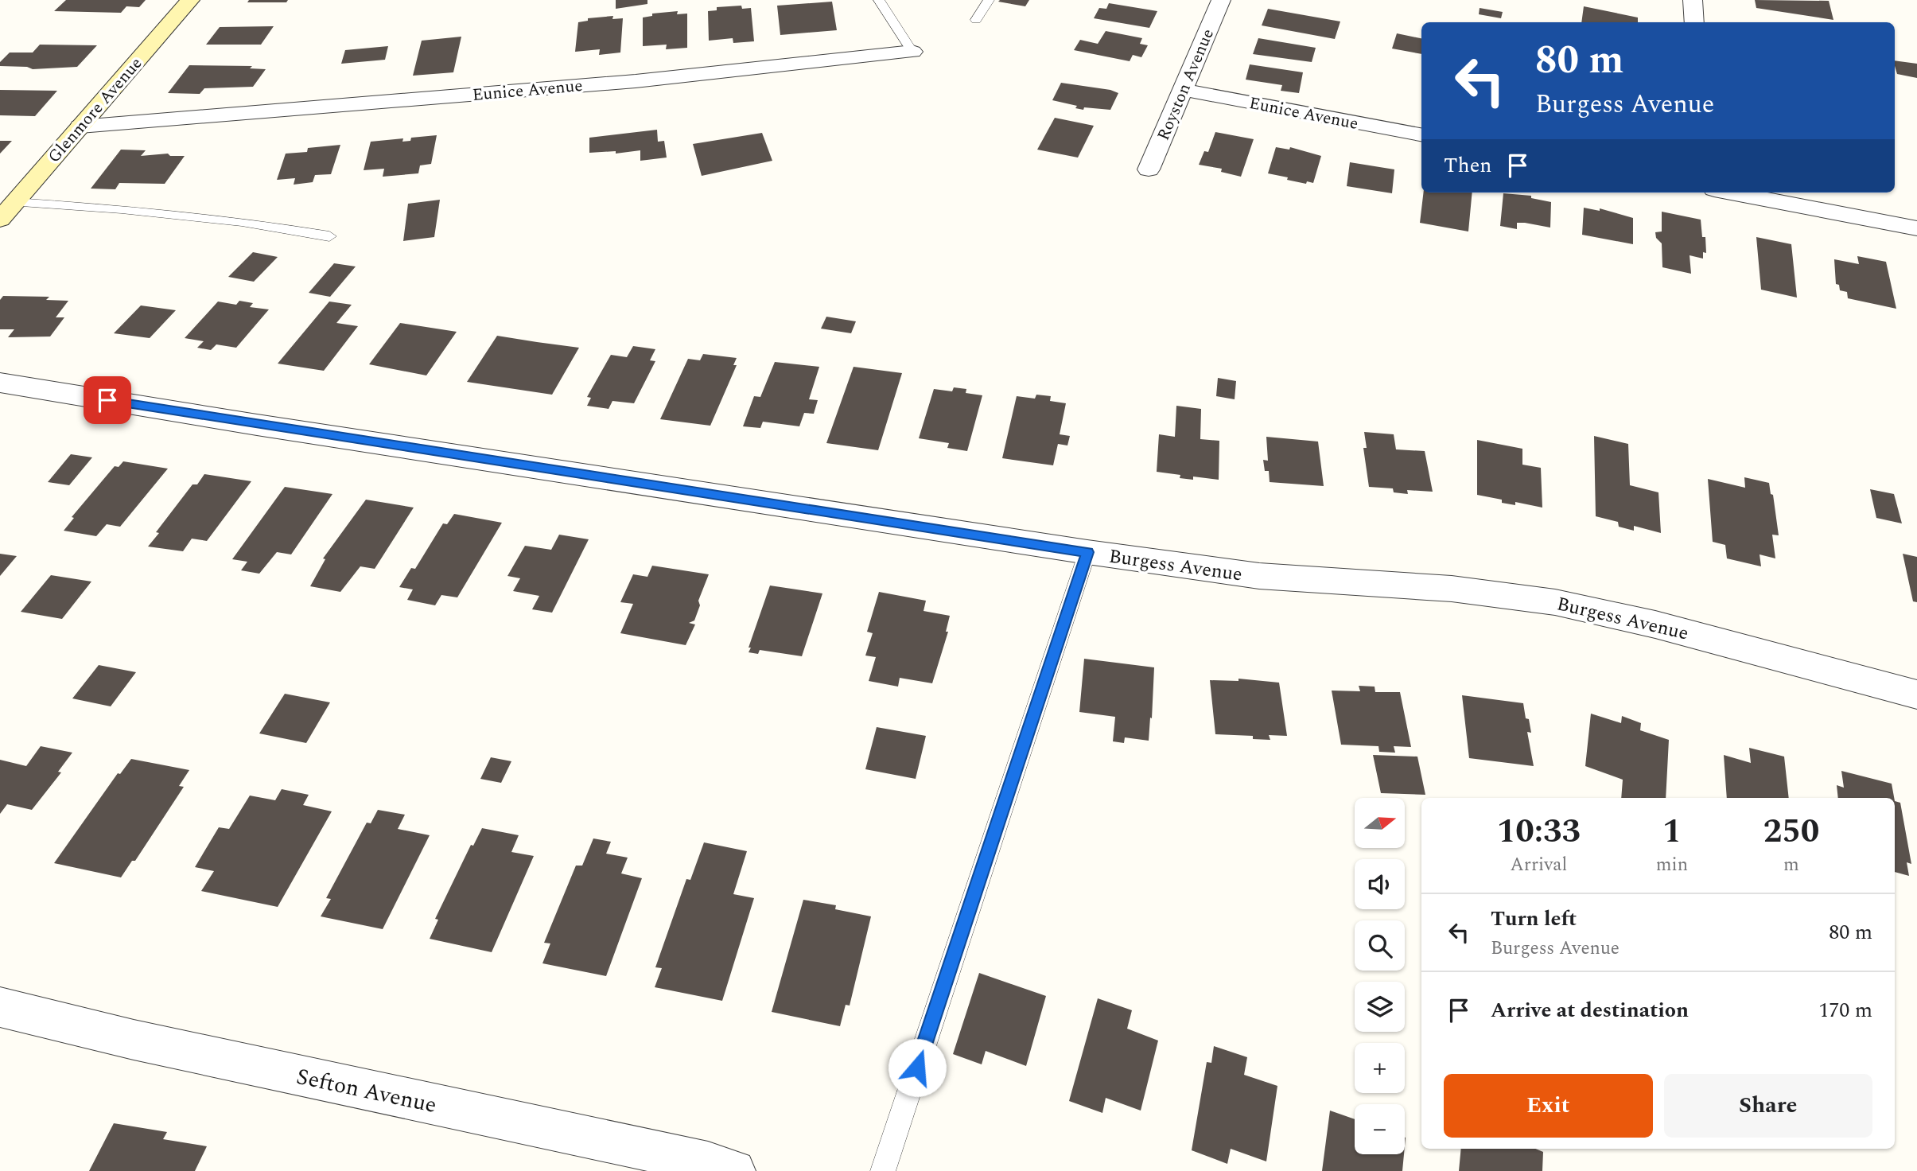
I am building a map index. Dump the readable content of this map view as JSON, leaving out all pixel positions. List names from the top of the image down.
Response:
{
  "streets": {
    "street": [
      "Royston Avenue",
      "Eunice Avenue",
      "Glenmore Avenue",
      "Burgess Avenue",
      "Sefton Avenue"
    ]
  },
  "crossings": [
    ["Royston Avenue", "Eunice Avenue"],
    ["Eunice Avenue", "Glenmore Avenue"]
  ],
  "north": "right",
  "page": {
    "turn": ["80 m", "Burgess Avenue"],
    "then": "Then",
    "map_buttons": ["+", "−"],
    "eta": [
      "10:33",
      "Arrival",
      "1",
      "min",
      "250",
      "m"
    ],
    "list": [
      {
        "name": "Turn left",
        "note": "Burgess Avenue",
        "value": "80 m"
      },
      {
        "name": "Arrive at destination",
        "value": "170 m"
      }
    ],
    "buttons": ["Exit", "Share"]
  }
}
